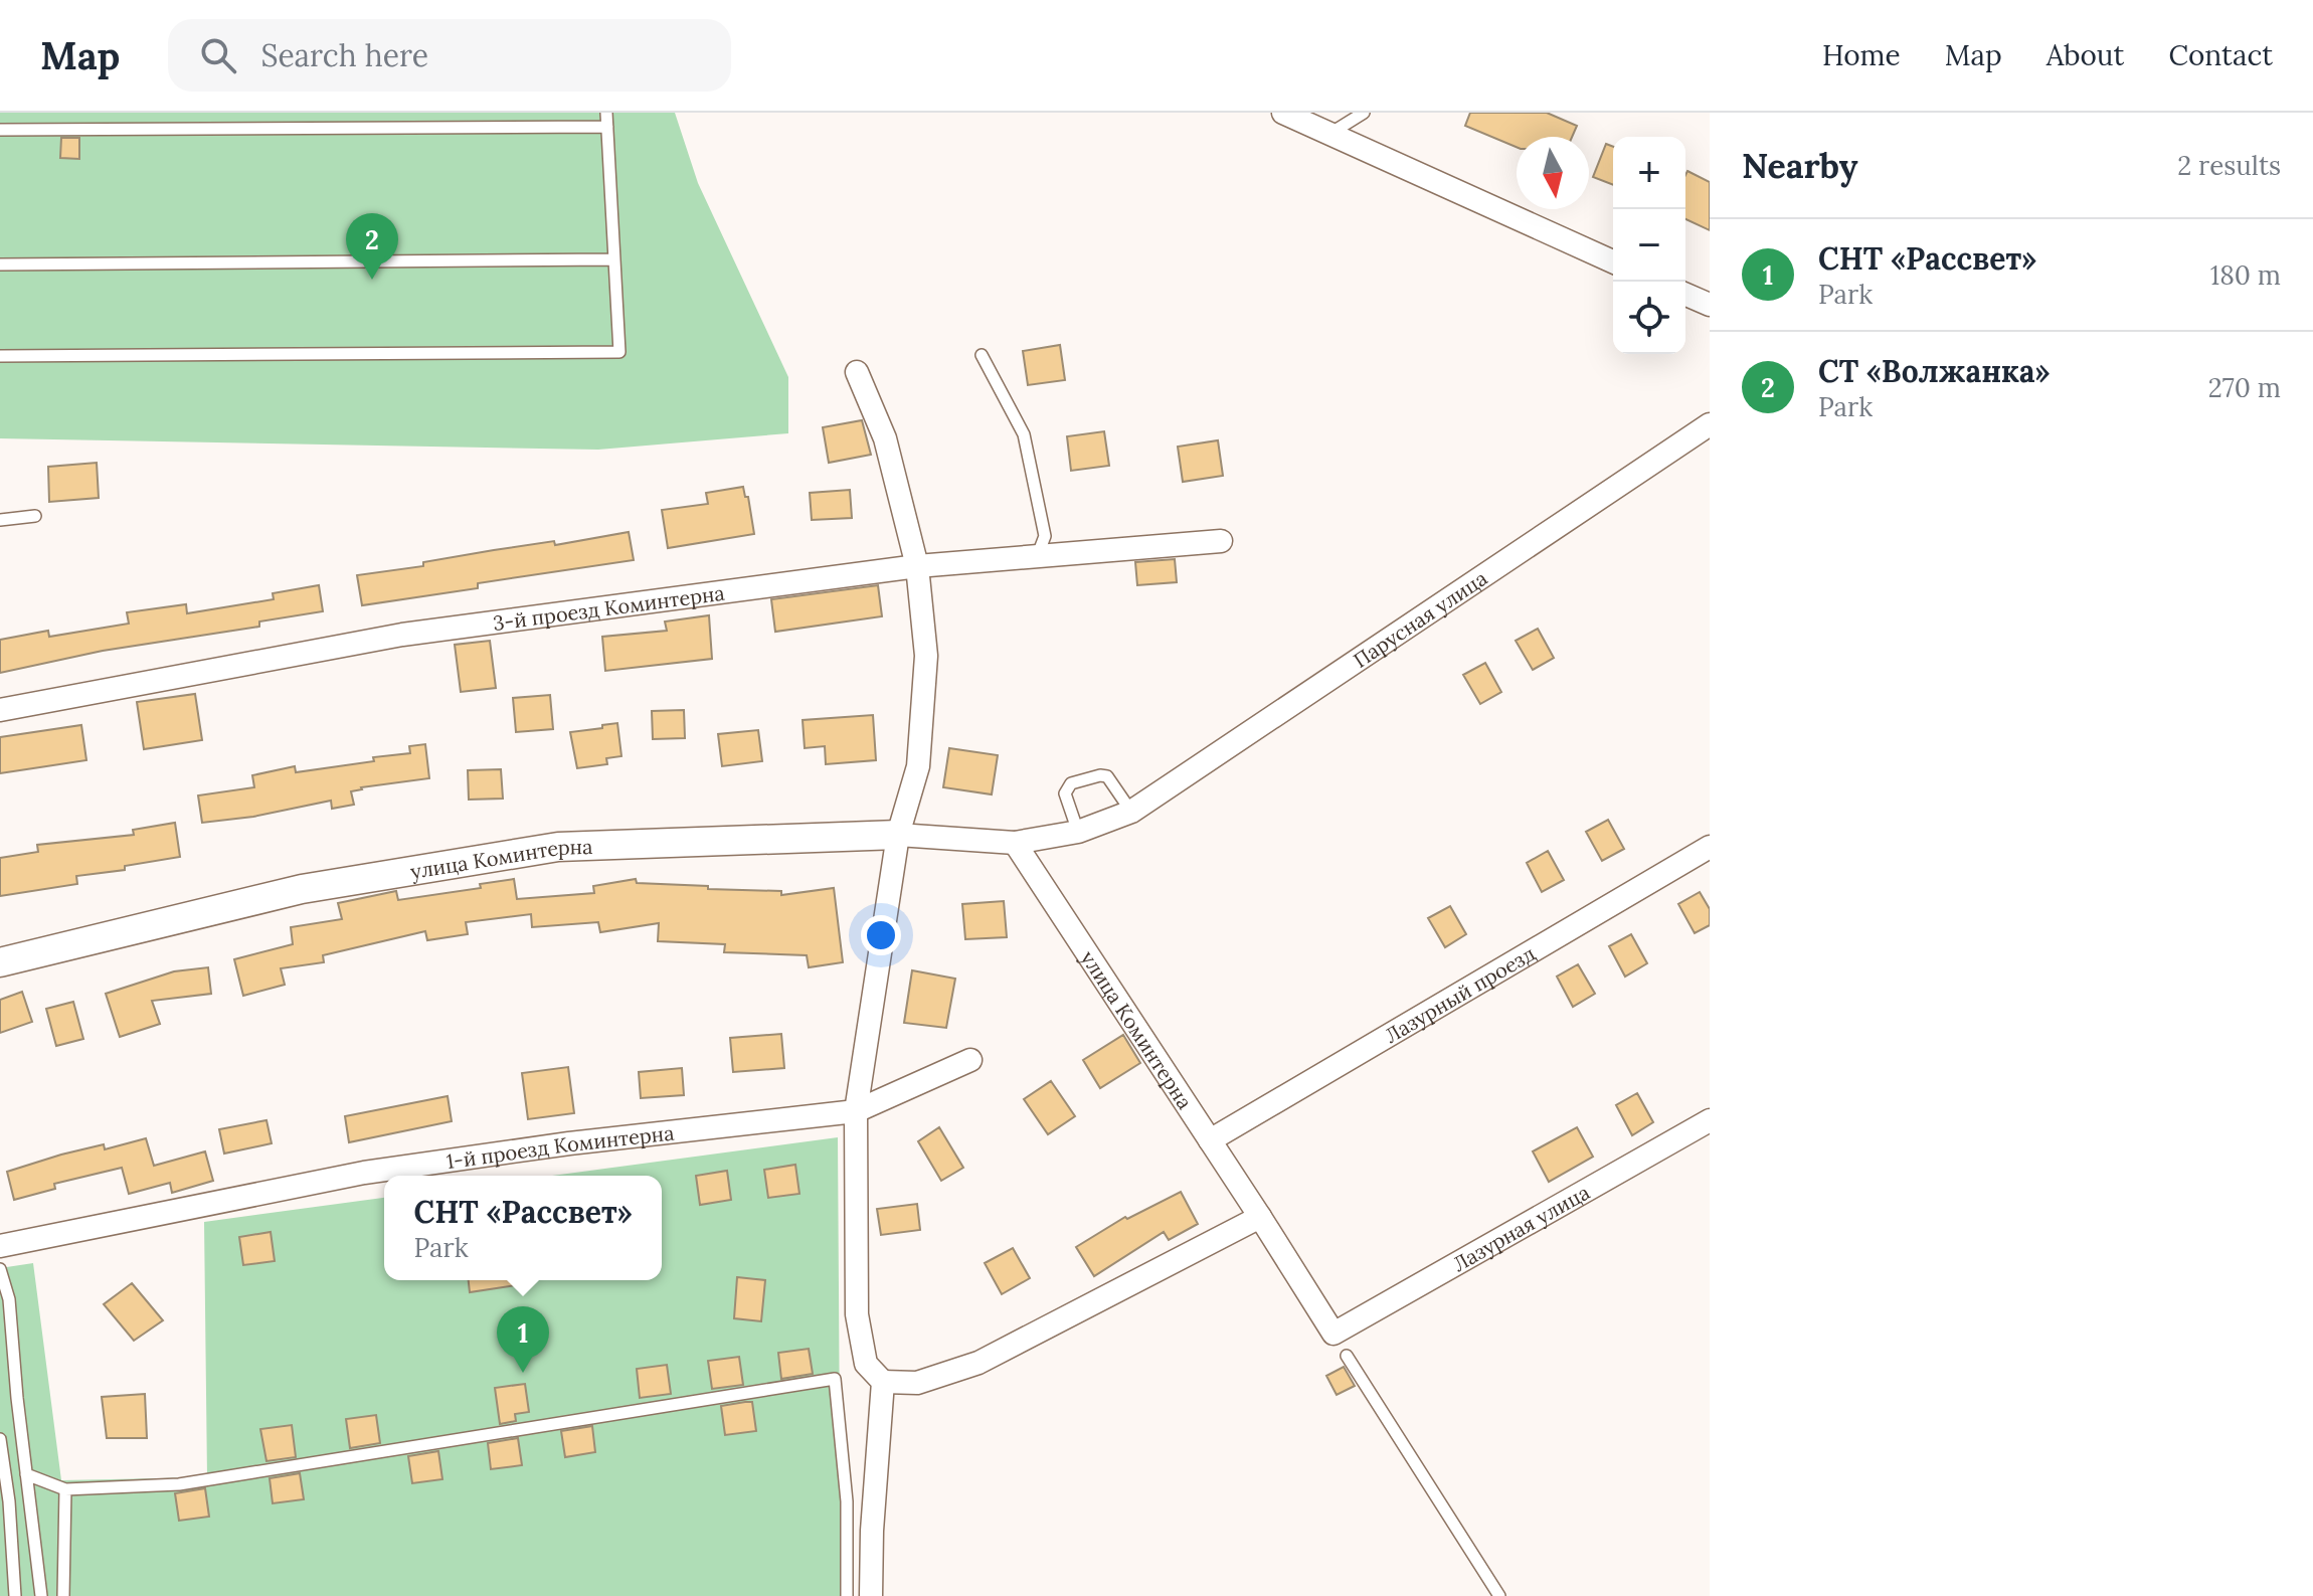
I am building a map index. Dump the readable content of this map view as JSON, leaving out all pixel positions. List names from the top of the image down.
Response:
{
  "streets": {
    "street": [
      "3-й проезд Коминтерна",
      "Парусная улица",
      "улица Коминтерна",
      "Лазурный проезд",
      "1-й проезд Коминтерна",
      "Лазурная улица"
    ]
  },
  "crossings": [
    ["Парусная улица", "улица Коминтерна"],
    ["улица Коминтерна", "Лазурный проезд"],
    ["улица Коминтерна", "Лазурная улица"]
  ],
  "north": "bottom",
  "page": {
    "header": "Map",
    "search": "Search here",
    "nav": [
      "Home",
      "Map",
      "About",
      "Contact"
    ],
    "heading": ["Nearby", "2 results"],
    "map_buttons": ["+", "−"],
    "pins": ["2", "1"],
    "list": [
      {
        "mark": "1",
        "name": "СНТ «Рассвет»",
        "note": "Park",
        "value": "180 m"
      },
      {
        "mark": "2",
        "name": "СТ «Волжанка»",
        "note": "Park",
        "value": "270 m"
      }
    ],
    "popup": ["СНТ «Рассвет»", "Park"]
  }
}
